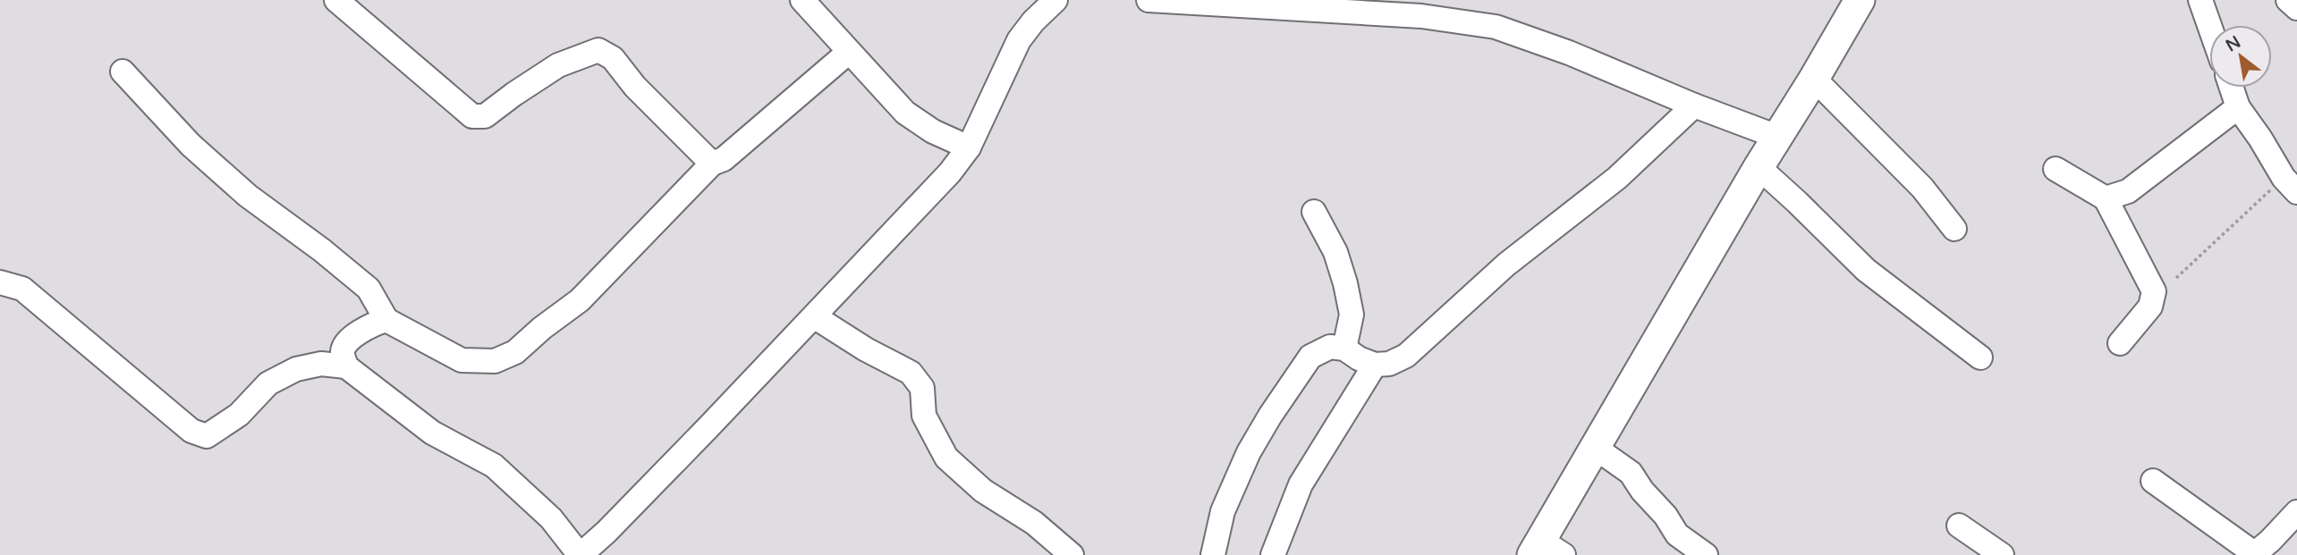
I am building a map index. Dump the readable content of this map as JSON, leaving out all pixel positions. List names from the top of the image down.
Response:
{
  "north": "top left"
}
